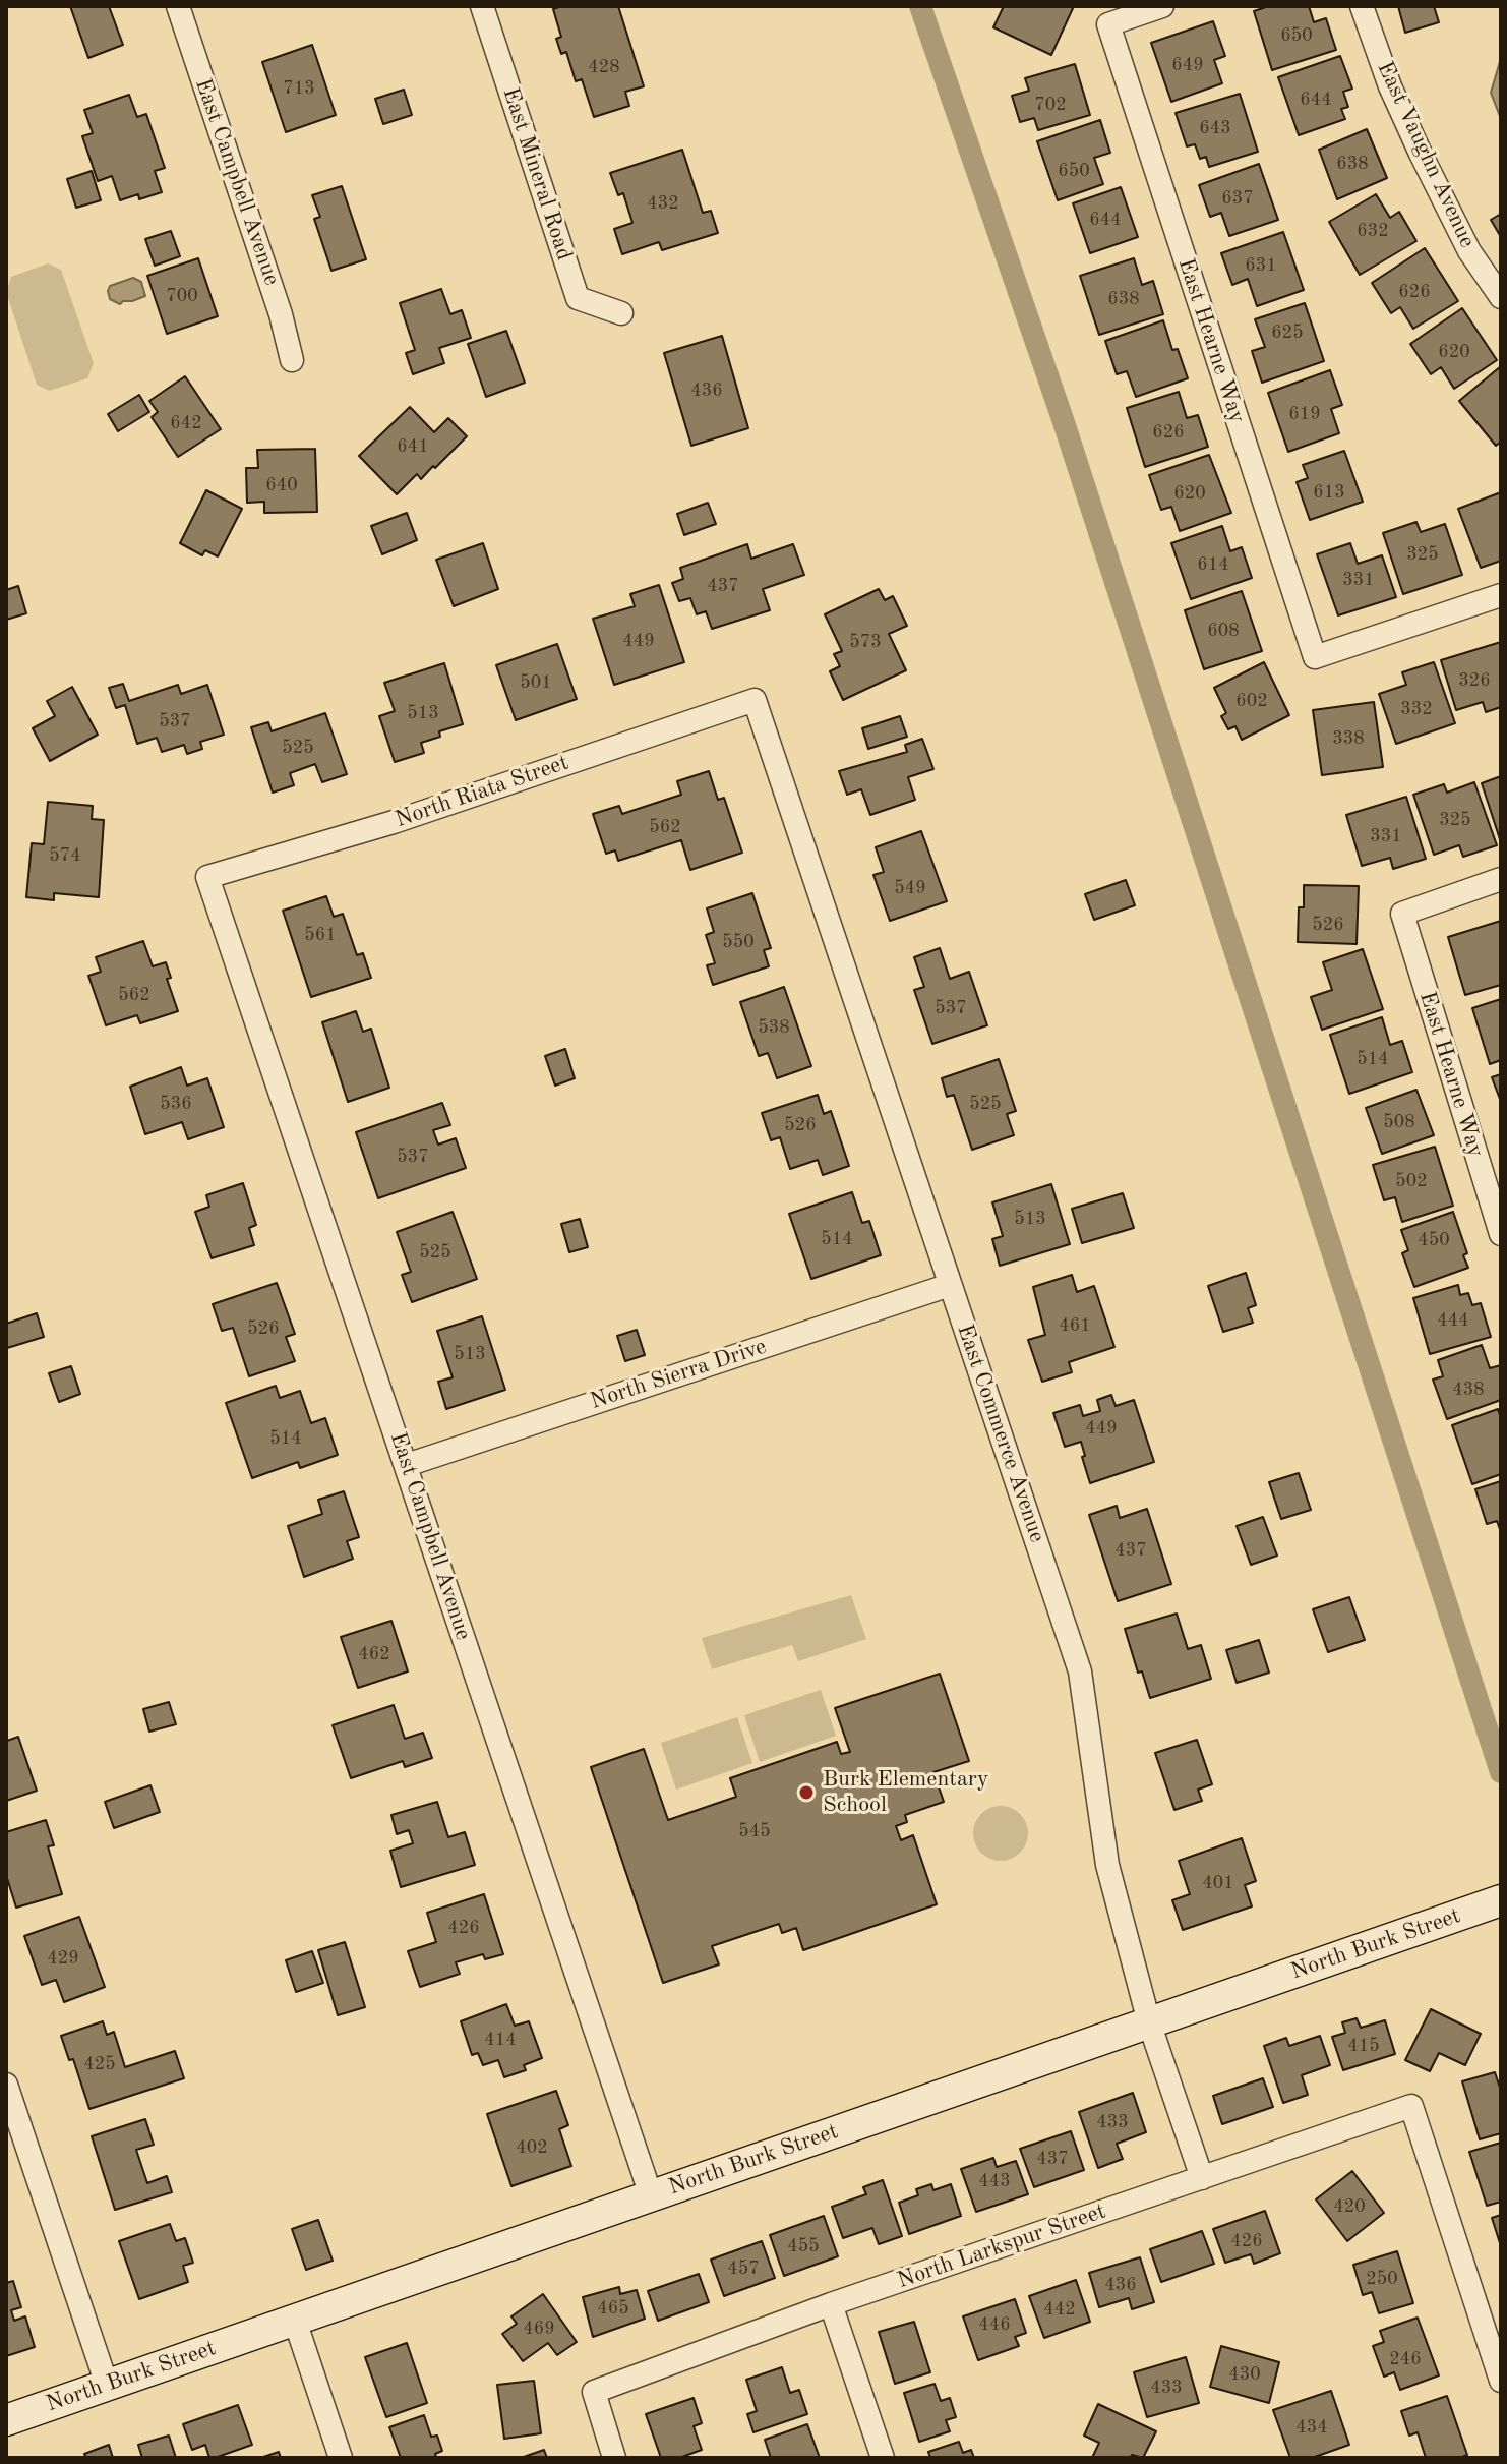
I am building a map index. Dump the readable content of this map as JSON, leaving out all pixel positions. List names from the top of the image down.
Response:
{
  "streets": {
    "street": [
      "East Vaughn Avenue",
      "East Mineral Road",
      "East Campbell Avenue",
      "East Hearne Way",
      "North Riata Street",
      "North Sierra Drive",
      "East Commerce Avenue",
      "North Burk Street",
      "North Larkspur Street"
    ]
  },
  "crossings": [
    ["East Campbell Avenue", "North Riata Street"],
    ["East Campbell Avenue", "North Sierra Drive"],
    ["East Campbell Avenue", "North Burk Street"],
    ["North Riata Street", "East Commerce Avenue"],
    ["North Sierra Drive", "East Commerce Avenue"],
    ["East Commerce Avenue", "North Burk Street"],
    ["East Commerce Avenue", "North Larkspur Street"]
  ],
  "places": ["Burk Elementary School"],
  "house_numbers": [
    "650",
    "649",
    "428",
    "713",
    "644",
    "702",
    "643",
    "638",
    "650",
    "637",
    "432",
    "644",
    "632",
    "631",
    "626",
    "700",
    "638",
    "625",
    "620",
    "436",
    "619",
    "642",
    "626",
    "641",
    "640",
    "613",
    "620",
    "325",
    "614",
    "331",
    "437",
    "608",
    "449",
    "573",
    "326",
    "501",
    "602",
    "332",
    "513",
    "537",
    "338",
    "525",
    "325",
    "562",
    "331",
    "574",
    "549",
    "526",
    "561",
    "550",
    "562",
    "537",
    "538",
    "514",
    "536",
    "525",
    "508",
    "526",
    "537",
    "502",
    "513",
    "514",
    "450",
    "525",
    "444",
    "461",
    "526",
    "513",
    "438",
    "449",
    "514",
    "437",
    "462",
    "545",
    "401",
    "426",
    "429",
    "414",
    "415",
    "425",
    "433",
    "402",
    "437",
    "443",
    "420",
    "426",
    "455",
    "457",
    "250",
    "436",
    "465",
    "442",
    "446",
    "469",
    "246",
    "430",
    "433",
    "434"
  ]
}
